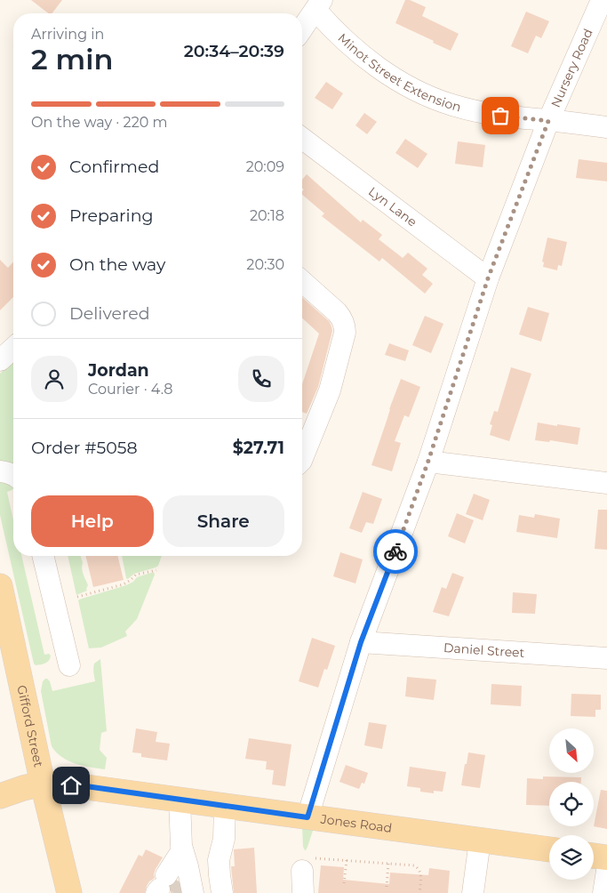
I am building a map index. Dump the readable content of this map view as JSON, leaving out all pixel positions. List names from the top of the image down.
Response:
{
  "streets": {
    "main road": ["Gifford Street", "Jones Road"],
    "street": [
      "Nursery Road",
      "Minot Street Extension",
      "Lyn Lane",
      "Daniel Street"
    ]
  },
  "crossings": [
    ["Nursery Road", "Minot Street Extension"],
    ["Nursery Road", "Lyn Lane"],
    ["Nursery Road", "Daniel Street"],
    ["Nursery Road", "Jones Road"],
    ["Gifford Street", "Jones Road"]
  ],
  "north": "bottom right",
  "page": {
    "heading": ["2 min", "Arriving in", "20:34–20:39"],
    "panel": [
      "Jordan",
      "Courier · 4.8",
      "Order #5058",
      "$27.71"
    ],
    "bar": "On the way · 220 m",
    "list": [
      ["Confirmed", "20:09"],
      ["Preparing", "20:18"],
      ["On the way", "20:30"],
      "Delivered"
    ],
    "buttons": ["Help", "Share"]
  }
}
